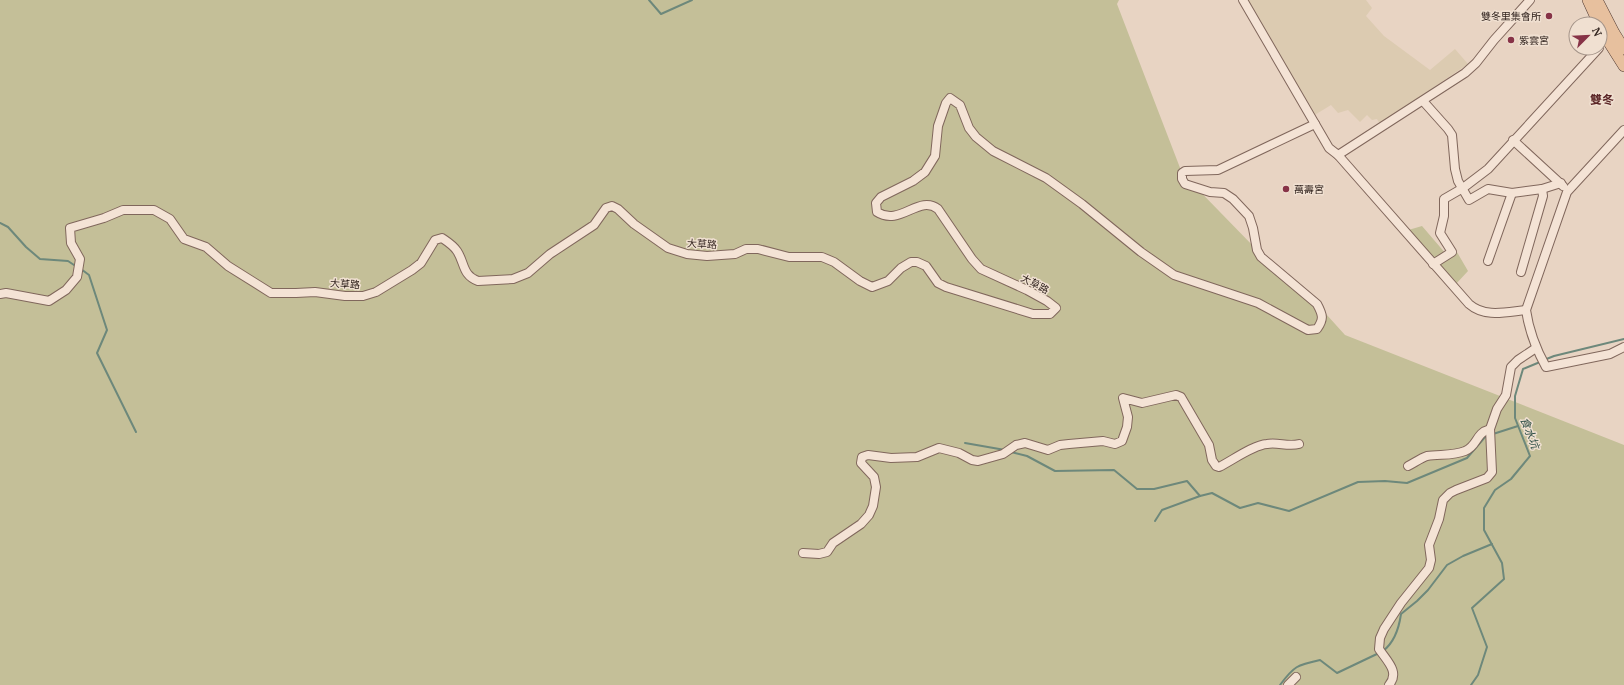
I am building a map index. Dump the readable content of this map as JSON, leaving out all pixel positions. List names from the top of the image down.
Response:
{
  "streets": {
    "street": ["大草路"]
  },
  "districts": ["雙冬"],
  "water": ["食水坑"],
  "places": ["雙冬里集會所", "紫雲宮", "萬壽宮"],
  "north": "top right"
}
